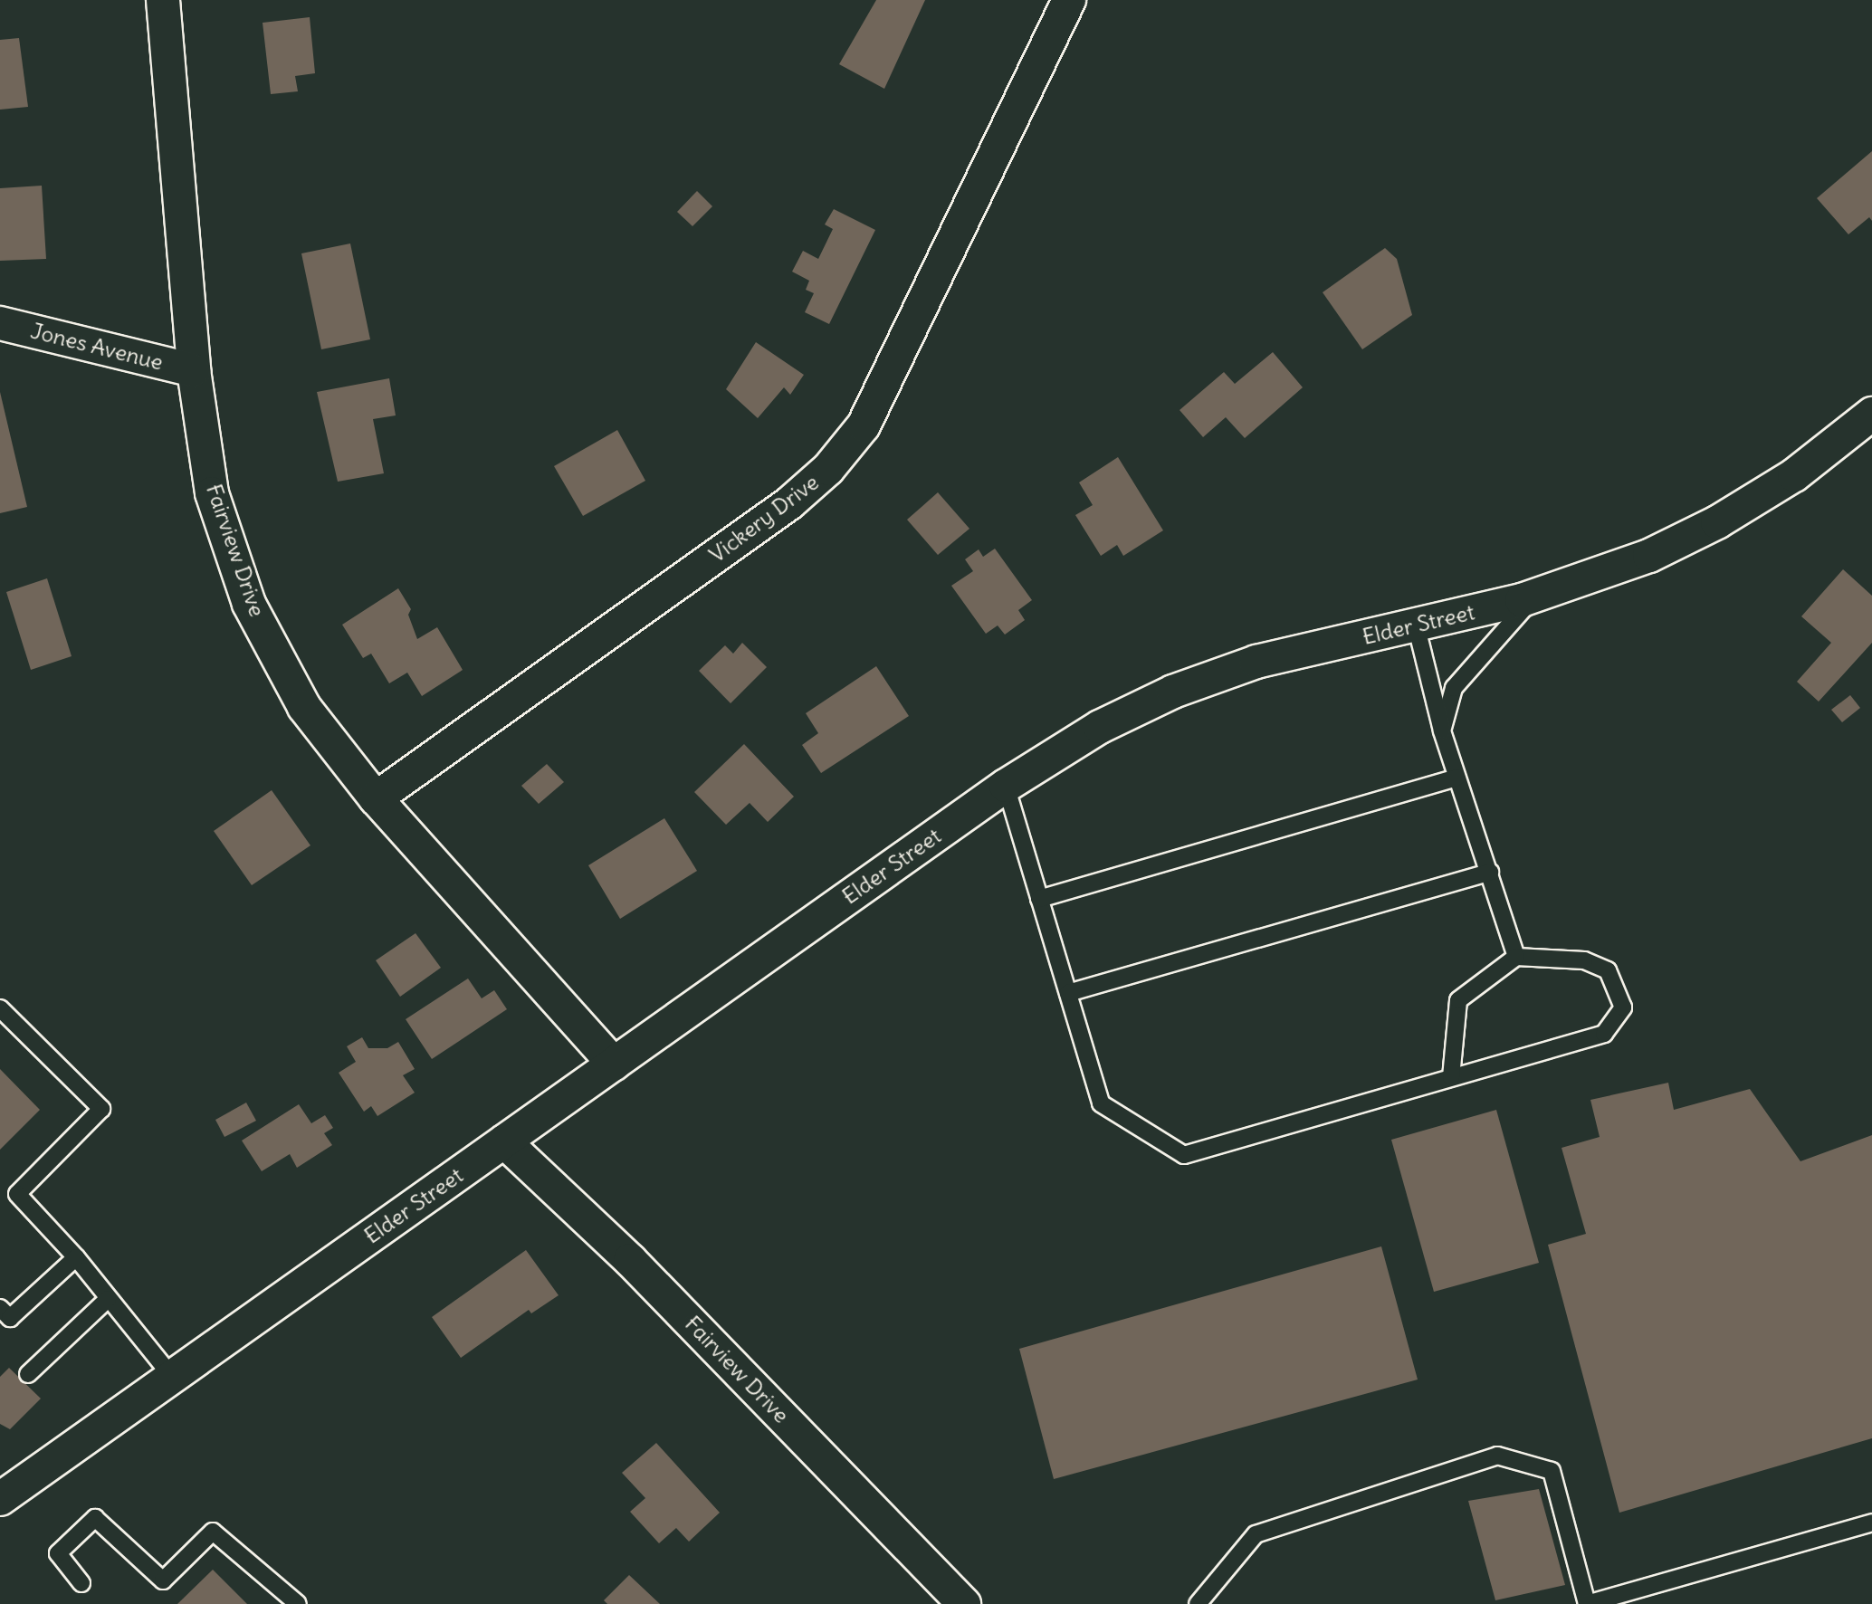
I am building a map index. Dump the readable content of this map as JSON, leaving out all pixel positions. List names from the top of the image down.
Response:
{
  "streets": {
    "street": [
      "Jones Avenue",
      "Vickery Drive",
      "Fairview Drive",
      "Elder Street"
    ]
  },
  "crossings": [
    ["Jones Avenue", "Fairview Drive"],
    ["Vickery Drive", "Fairview Drive"],
    ["Fairview Drive", "Elder Street"]
  ]
}
